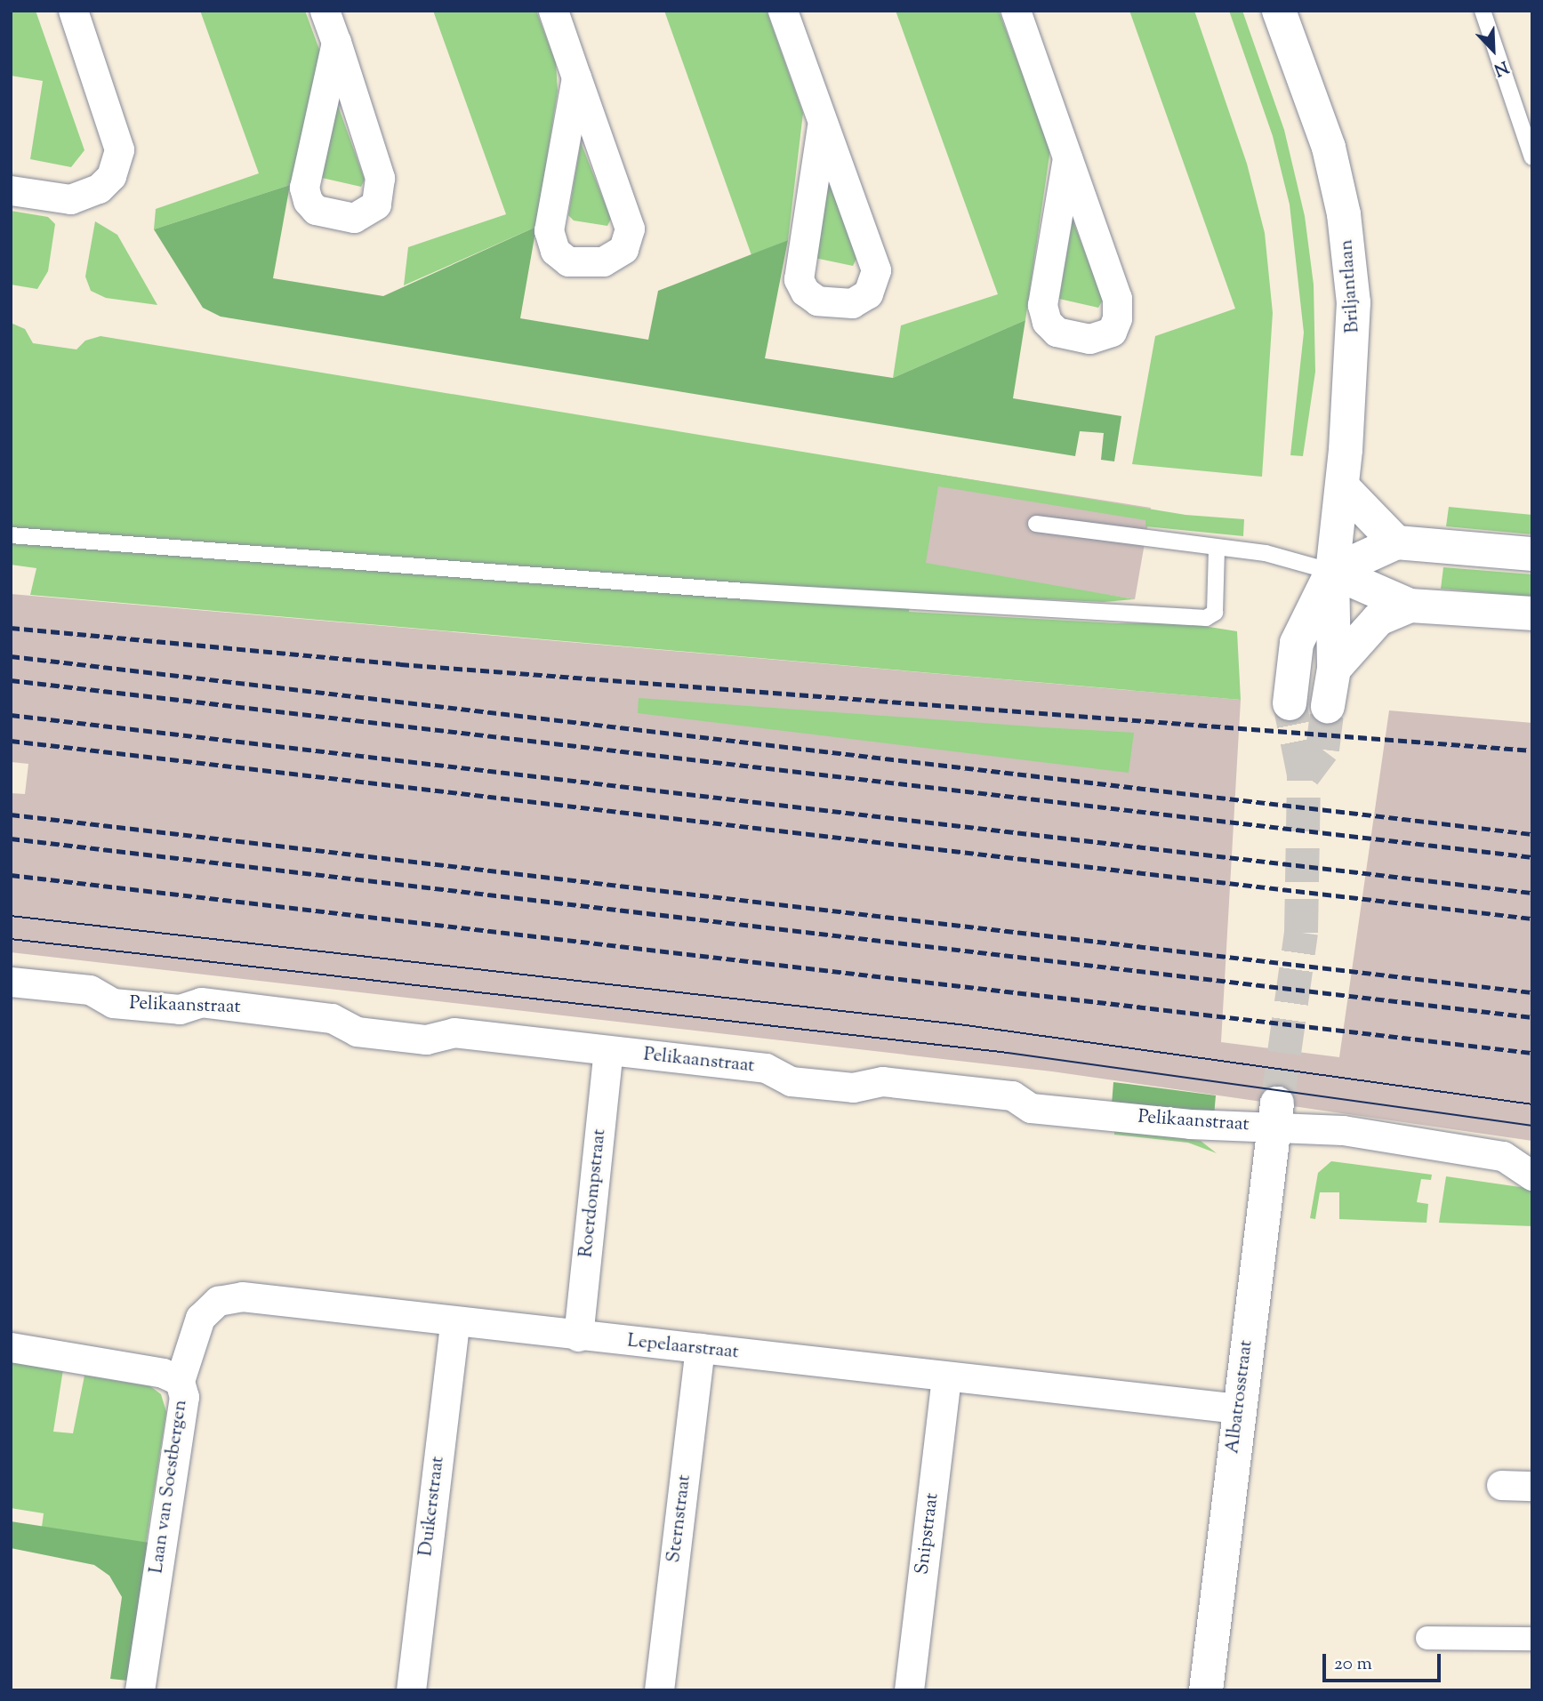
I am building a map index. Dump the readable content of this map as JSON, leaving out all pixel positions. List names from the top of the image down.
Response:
{
  "streets": {
    "main road": ["Briljantlaan", "Albatrosstraat"],
    "street": [
      "Pelikaanstraat",
      "Roerdompstraat",
      "Lepelaarstraat",
      "Laan van Soestbergen",
      "Duikerstraat",
      "Sternstraat",
      "Snipstraat"
    ]
  },
  "crossings": [
    ["Pelikaanstraat", "Roerdompstraat"],
    ["Pelikaanstraat", "Albatrosstraat"],
    ["Roerdompstraat", "Lepelaarstraat"],
    ["Lepelaarstraat", "Albatrosstraat"],
    ["Lepelaarstraat", "Laan van Soestbergen"],
    ["Lepelaarstraat", "Duikerstraat"],
    ["Lepelaarstraat", "Sternstraat"],
    ["Lepelaarstraat", "Snipstraat"]
  ],
  "scale_bar": "20 m",
  "north": "bottom right"
}
